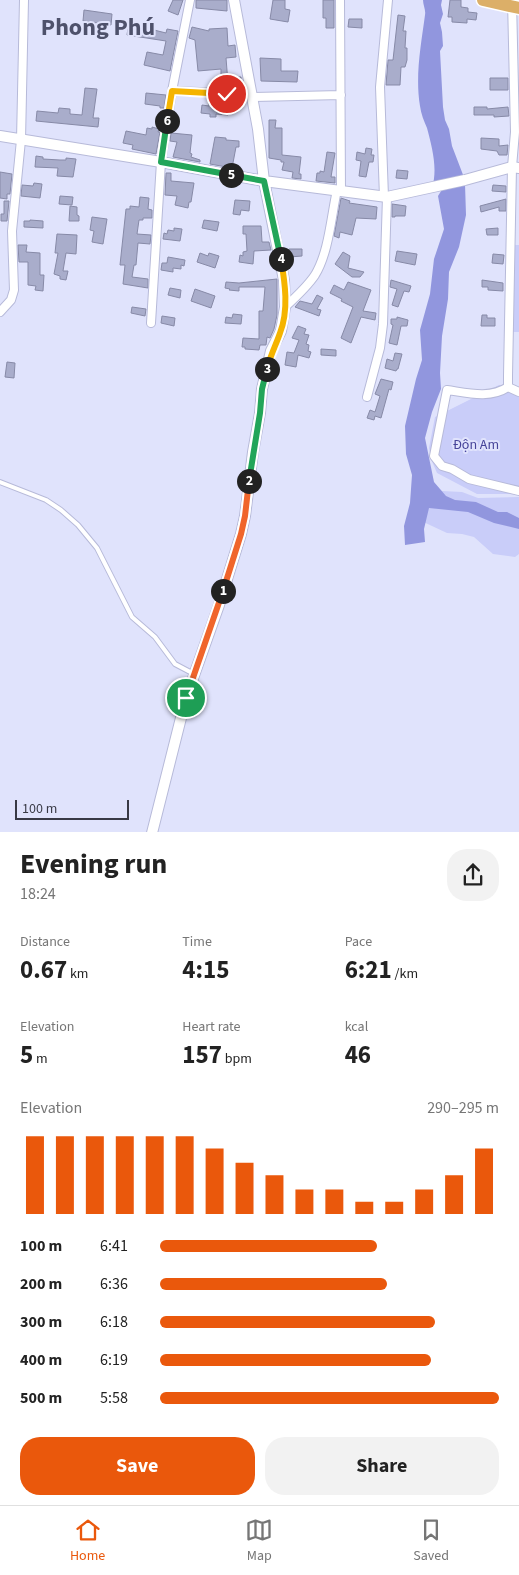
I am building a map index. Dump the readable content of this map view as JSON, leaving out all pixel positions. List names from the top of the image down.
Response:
{
  "districts": ["Phong Phú"],
  "parks": ["Độn Am"],
  "scale_bar": "100 m",
  "page": {
    "pins": [
      "6",
      "5",
      "4",
      "3",
      "2",
      "1"
    ],
    "scale": "100 m",
    "heading": ["Evening run", "18:24"],
    "stats": [
      ["Distance", "0.67 km"],
      ["Time", "4:15"],
      ["Pace", "6:21 /km"],
      ["Elevation", "5 m"],
      ["Heart rate", "157 bpm"],
      ["kcal", "46"]
    ],
    "chart": ["Elevation", "290–295 m"],
    "list": [
      {
        "name": "100 m",
        "note": "6:41"
      },
      {
        "name": "200 m",
        "note": "6:36"
      },
      {
        "name": "300 m",
        "note": "6:18"
      },
      {
        "name": "400 m",
        "note": "6:19"
      },
      {
        "name": "500 m",
        "note": "5:58"
      }
    ],
    "buttons": ["Save", "Share"],
    "tabs": ["Home", "Map", "Saved"]
  }
}
